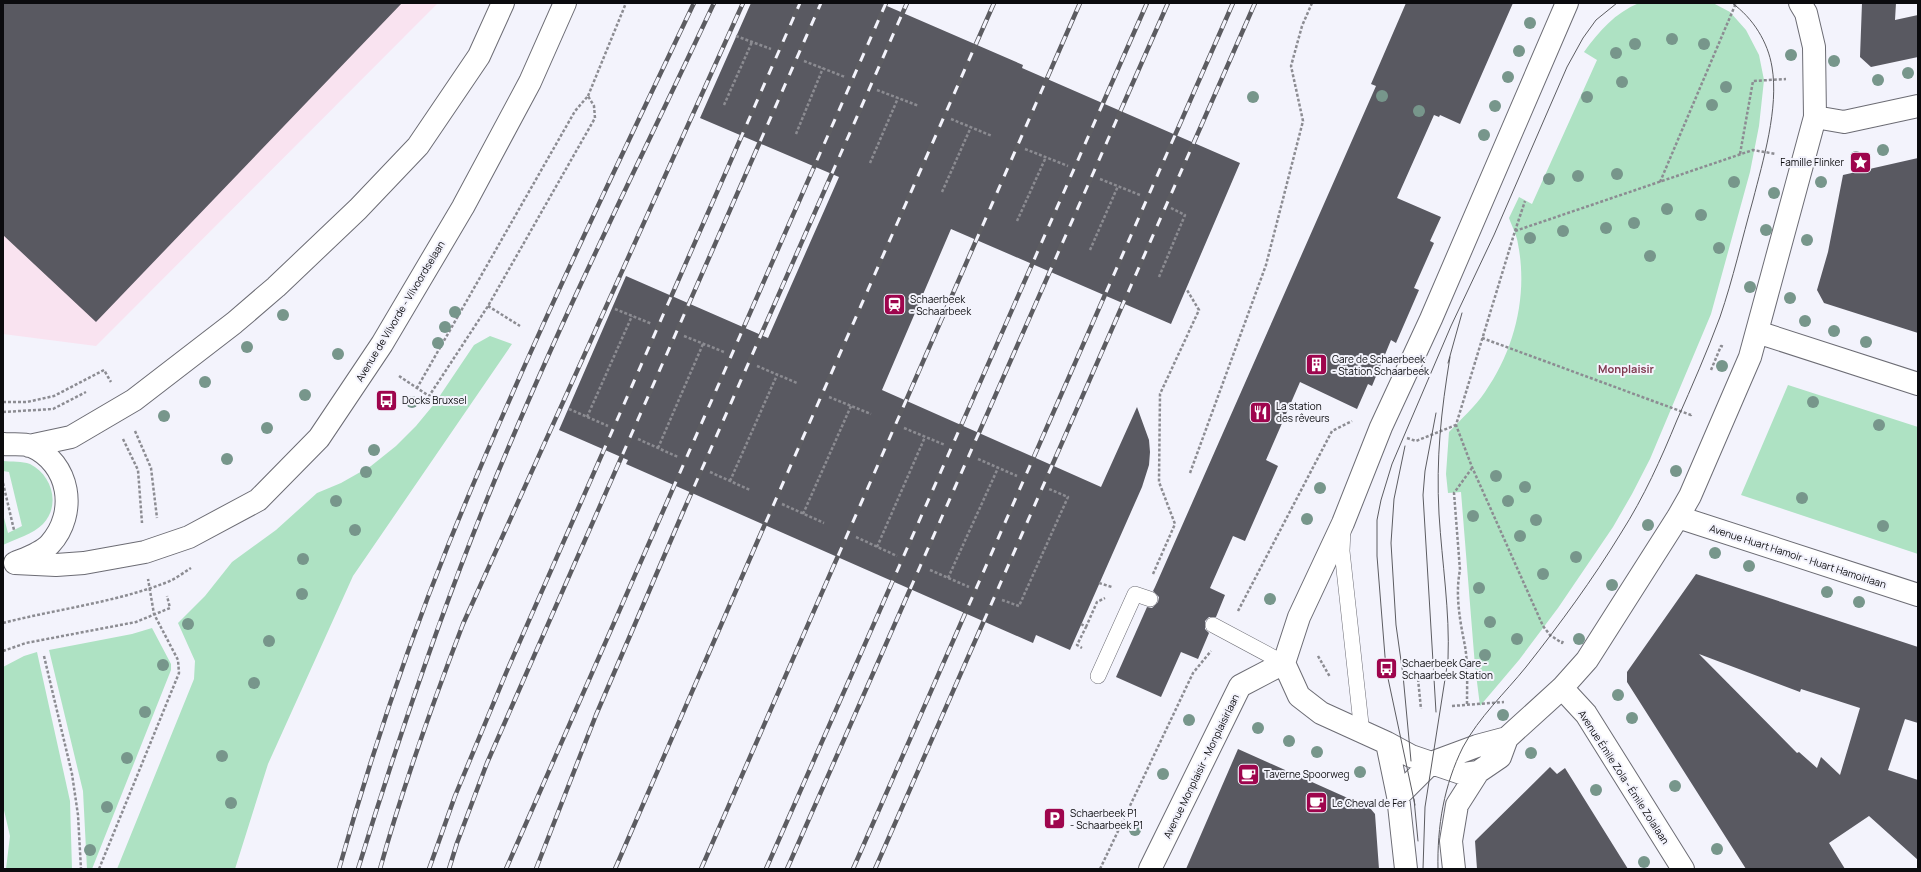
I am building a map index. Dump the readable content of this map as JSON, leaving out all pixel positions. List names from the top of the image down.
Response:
{
  "streets": {
    "street": [
      "Avenue de Vilvorde - Vilvoordselaan",
      "Avenue Huart Hamoir - Huart Hamoirlaan",
      "Avenue Monplaisir - Monplaisirlaan",
      "Avenue Émile Zola - Émile Zolalaan"
    ]
  },
  "districts": ["Monplaisir"],
  "places": {
    "place": ["Famille Flinker"],
    "station": ["Schaerbeek - Schaarbeek"],
    "building": ["Gare de Schaerbeek - Station Schaarbeek"],
    "bus stop": ["Docks Bruxsel", "Schaerbeek Gare - Schaarbeek Station"],
    "restaurant": ["La station des rêveurs"],
    "cafe": ["Taverne Spoorweg", "Le Cheval de Fer"],
    "parking": ["Schaerbeek P1 - Schaarbeek P1"]
  }
}
